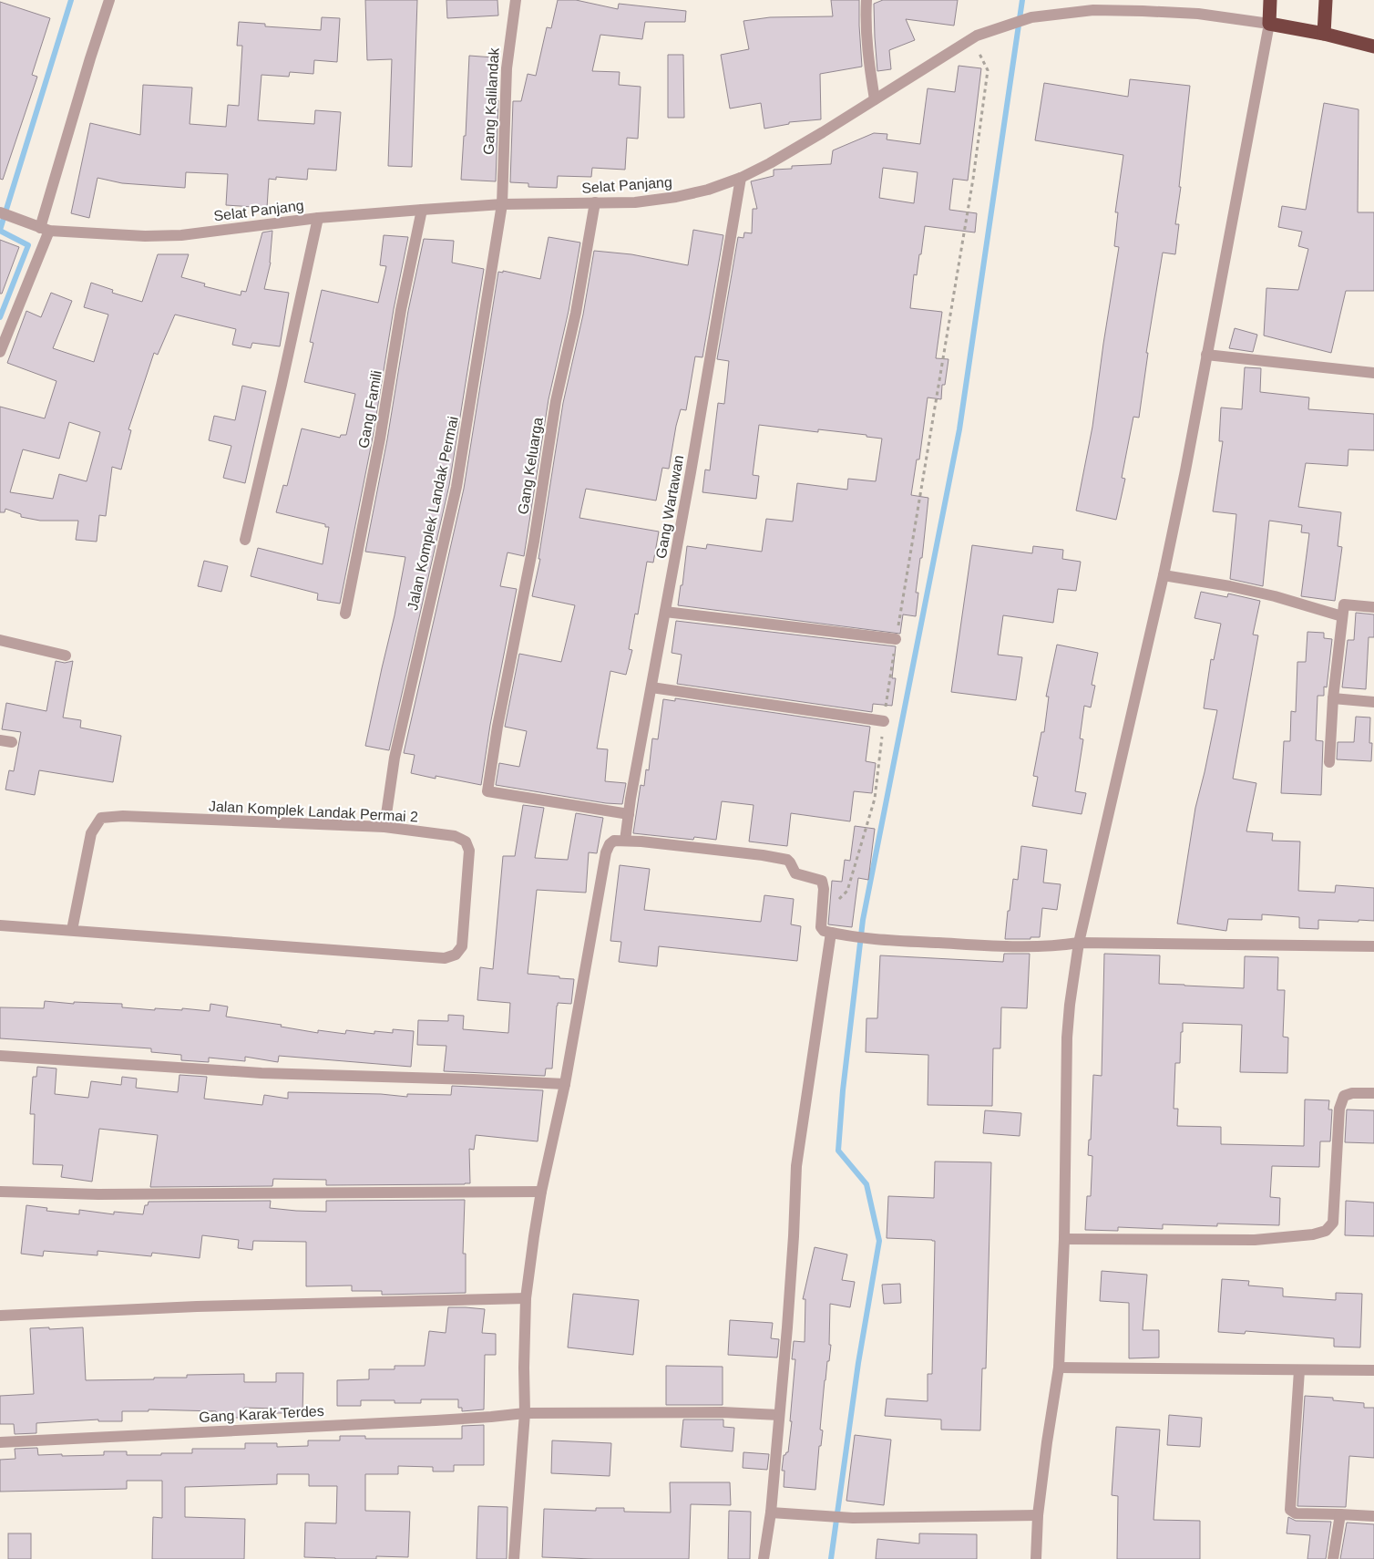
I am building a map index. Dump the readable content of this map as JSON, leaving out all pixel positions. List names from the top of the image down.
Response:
{
  "streets": {
    "street": [
      "Gang Kalilandak",
      "Selat Panjang",
      "Gang Famili",
      "Gang Keluarga",
      "Gang Wartawan",
      "Jalan Komplek Landak Permai",
      "Jalan Komplek Landak Permai 2",
      "Gang Karak Terdes"
    ]
  },
  "crossings": [
    ["Gang Kalilandak", "Selat Panjang"],
    ["Gang Kalilandak", "Jalan Komplek Landak Permai"],
    ["Selat Panjang", "Gang Famili"],
    ["Selat Panjang", "Gang Keluarga"],
    ["Selat Panjang", "Gang Wartawan"],
    ["Selat Panjang", "Jalan Komplek Landak Permai"],
    ["Gang Keluarga", "Gang Wartawan"],
    ["Jalan Komplek Landak Permai", "Jalan Komplek Landak Permai 2"]
  ]
}
